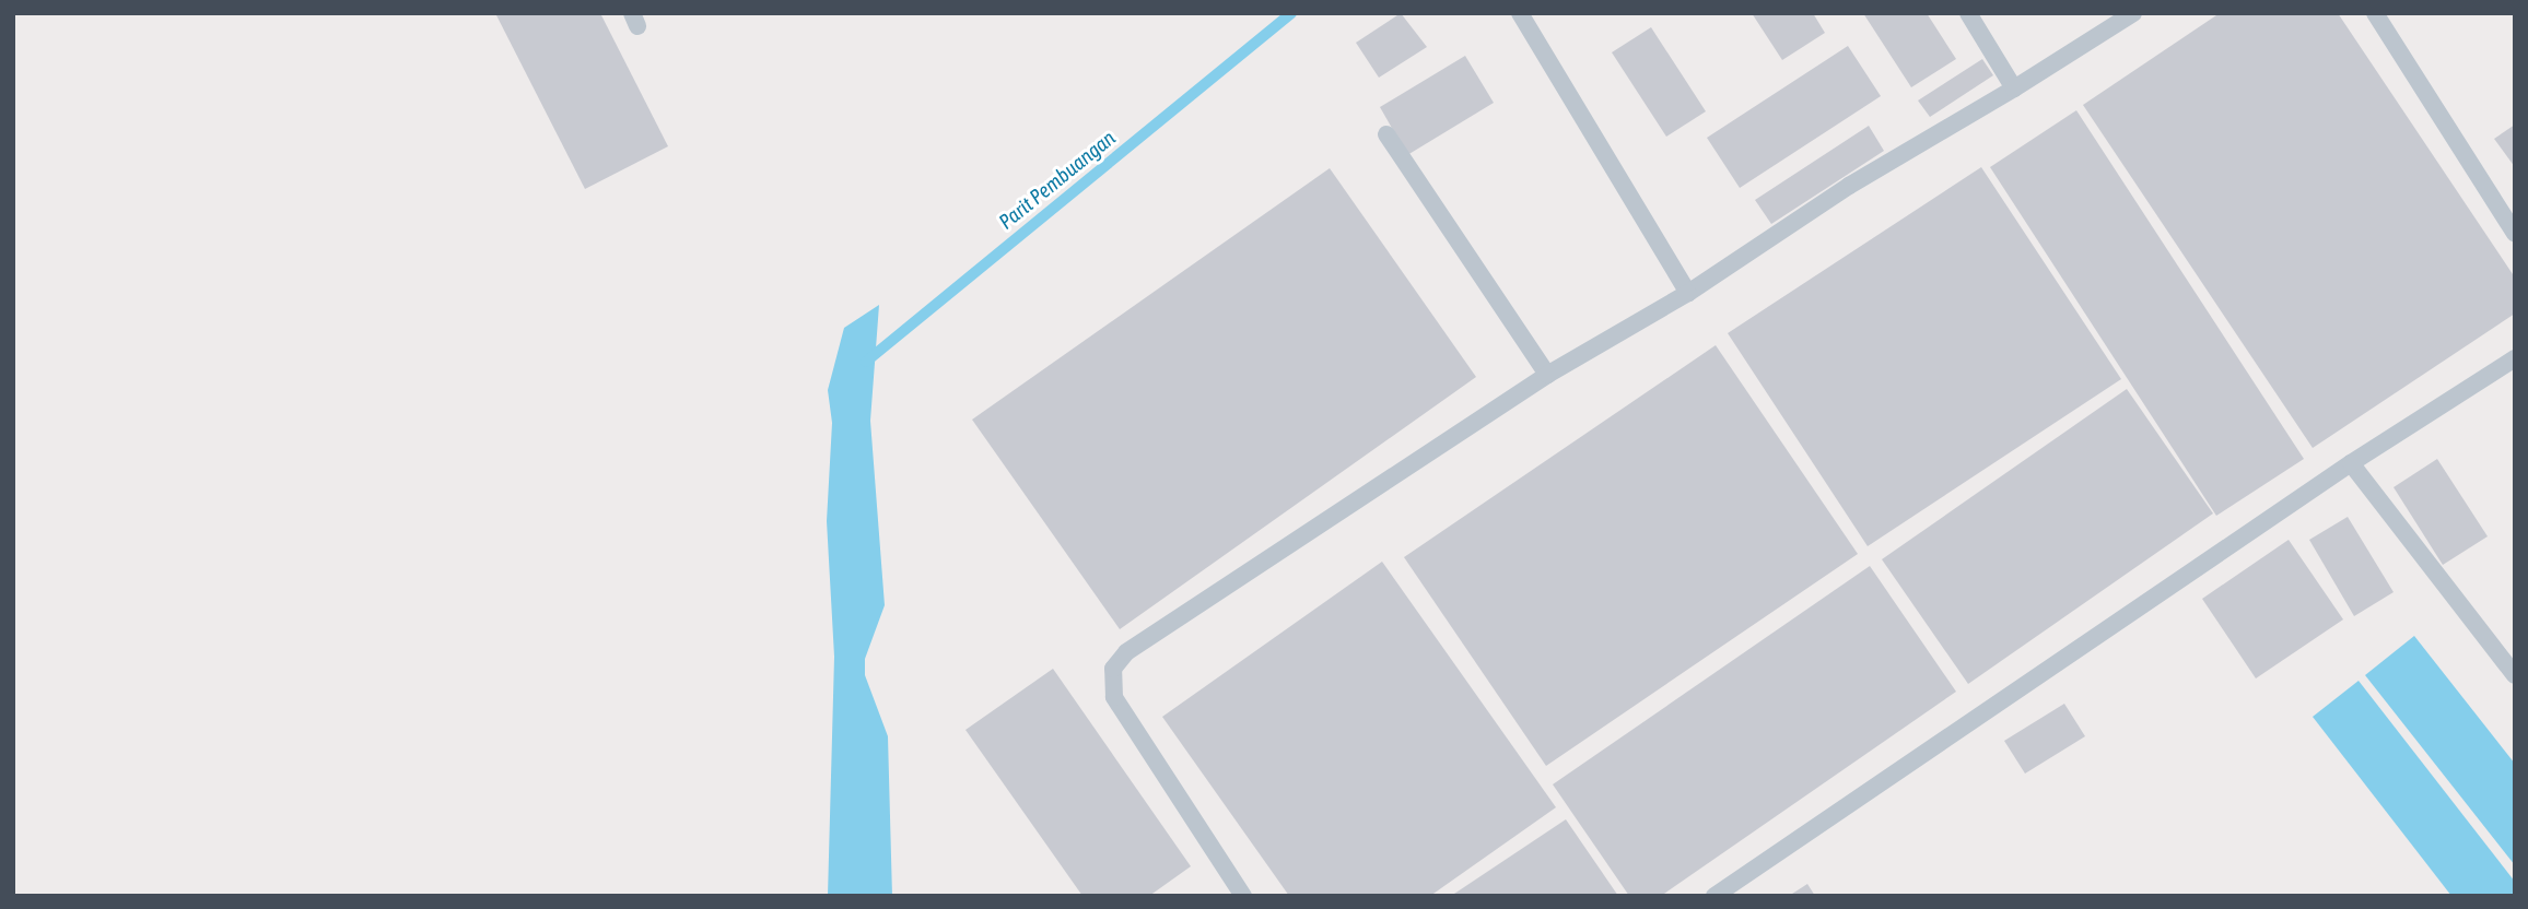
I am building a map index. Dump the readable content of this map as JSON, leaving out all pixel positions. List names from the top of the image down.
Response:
{
  "water": ["Parit Pembuangan"]
}
